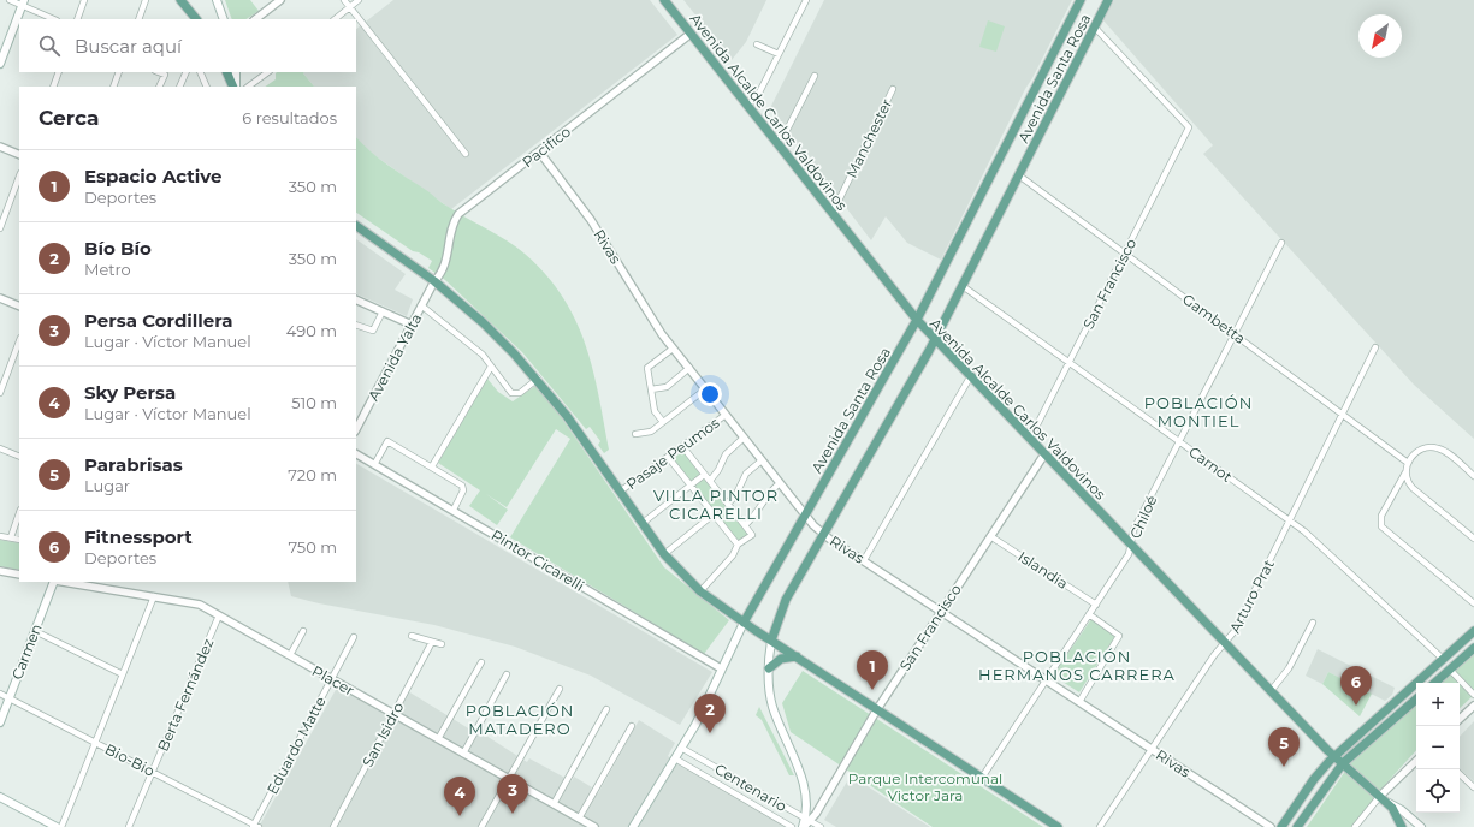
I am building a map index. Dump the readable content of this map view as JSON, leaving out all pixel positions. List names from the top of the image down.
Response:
{
  "streets": {
    "main road": [
      "Avenida Santa Rosa",
      "Avenida Alcalde Carlos Valdovinos",
      "San Francisco",
      "Carmen"
    ],
    "street": [
      "Manchester",
      "Pacifico",
      "Rivas",
      "Gambetta",
      "Avenida Yalta",
      "Pasaje Peumos",
      "Carnot",
      "Chiloé",
      "Pintor Cicarelli",
      "Islandia",
      "Arturo Prat",
      "Placer",
      "Berta Fernández",
      "San Isidro",
      "Eduardo Matte",
      "Bio-Bio",
      "Centenario"
    ]
  },
  "crossings": [
    ["Avenida Santa Rosa", "Avenida Alcalde Carlos Valdovinos"],
    ["Avenida Santa Rosa", "Rivas"],
    ["Avenida Santa Rosa", "San Francisco"],
    ["Avenida Santa Rosa", "Gambetta"],
    ["Avenida Santa Rosa", "Carnot"],
    ["Avenida Santa Rosa", "Pintor Cicarelli"],
    ["Avenida Santa Rosa", "Centenario"],
    ["Avenida Alcalde Carlos Valdovinos", "Manchester"],
    ["Avenida Alcalde Carlos Valdovinos", "Pacifico"],
    ["Avenida Alcalde Carlos Valdovinos", "San Francisco"],
    ["Avenida Alcalde Carlos Valdovinos", "Chiloé"],
    ["Avenida Alcalde Carlos Valdovinos", "Arturo Prat"],
    ["Pacifico", "Rivas"],
    ["Pacifico", "Avenida Yalta"],
    ["Rivas", "San Francisco"],
    ["Rivas", "Pasaje Peumos"],
    ["Rivas", "Chiloé"],
    ["Rivas", "Arturo Prat"],
    ["San Francisco", "Gambetta"],
    ["San Francisco", "Carnot"],
    ["San Francisco", "Islandia"],
    ["San Francisco", "Centenario"],
    ["Gambetta", "Chiloé"],
    ["Gambetta", "Arturo Prat"],
    ["Carnot", "Chiloé"],
    ["Carnot", "Arturo Prat"],
    ["Chiloé", "Islandia"],
    ["Carmen", "Bio-Bio"],
    ["Placer", "Berta Fernández"],
    ["Placer", "San Isidro"],
    ["Placer", "Eduardo Matte"],
    ["Berta Fernández", "Bio-Bio"],
    ["Eduardo Matte", "Bio-Bio"]
  ],
  "districts": [
    "POBLACIÓN MONTIEL",
    "VILLA PINTOR CICARELLI",
    "POBLACIÓN HERMANOS CARRERA",
    "POBLACIÓN MATADERO"
  ],
  "parks": ["Parque Intercomunal Victor Jara"],
  "north": "bottom left",
  "page": {
    "search": "Buscar aquí",
    "heading": ["Cerca", "6 resultados"],
    "list": [
      {
        "mark": "1",
        "name": "Espacio Active",
        "note": "Deportes",
        "value": "350 m"
      },
      {
        "mark": "2",
        "name": "Bío Bío",
        "note": "Metro",
        "value": "350 m"
      },
      {
        "mark": "3",
        "name": "Persa Cordillera",
        "note": "Lugar · Víctor Manuel",
        "value": "490 m"
      },
      {
        "mark": "4",
        "name": "Sky Persa",
        "note": "Lugar · Víctor Manuel",
        "value": "510 m"
      },
      {
        "mark": "5",
        "name": "Parabrisas",
        "note": "Lugar",
        "value": "720 m"
      },
      {
        "mark": "6",
        "name": "Fitnessport",
        "note": "Deportes",
        "value": "750 m"
      }
    ],
    "pins": [
      "1",
      "6",
      "2",
      "5",
      "3",
      "4"
    ],
    "map_buttons": ["+", "−"]
  }
}
